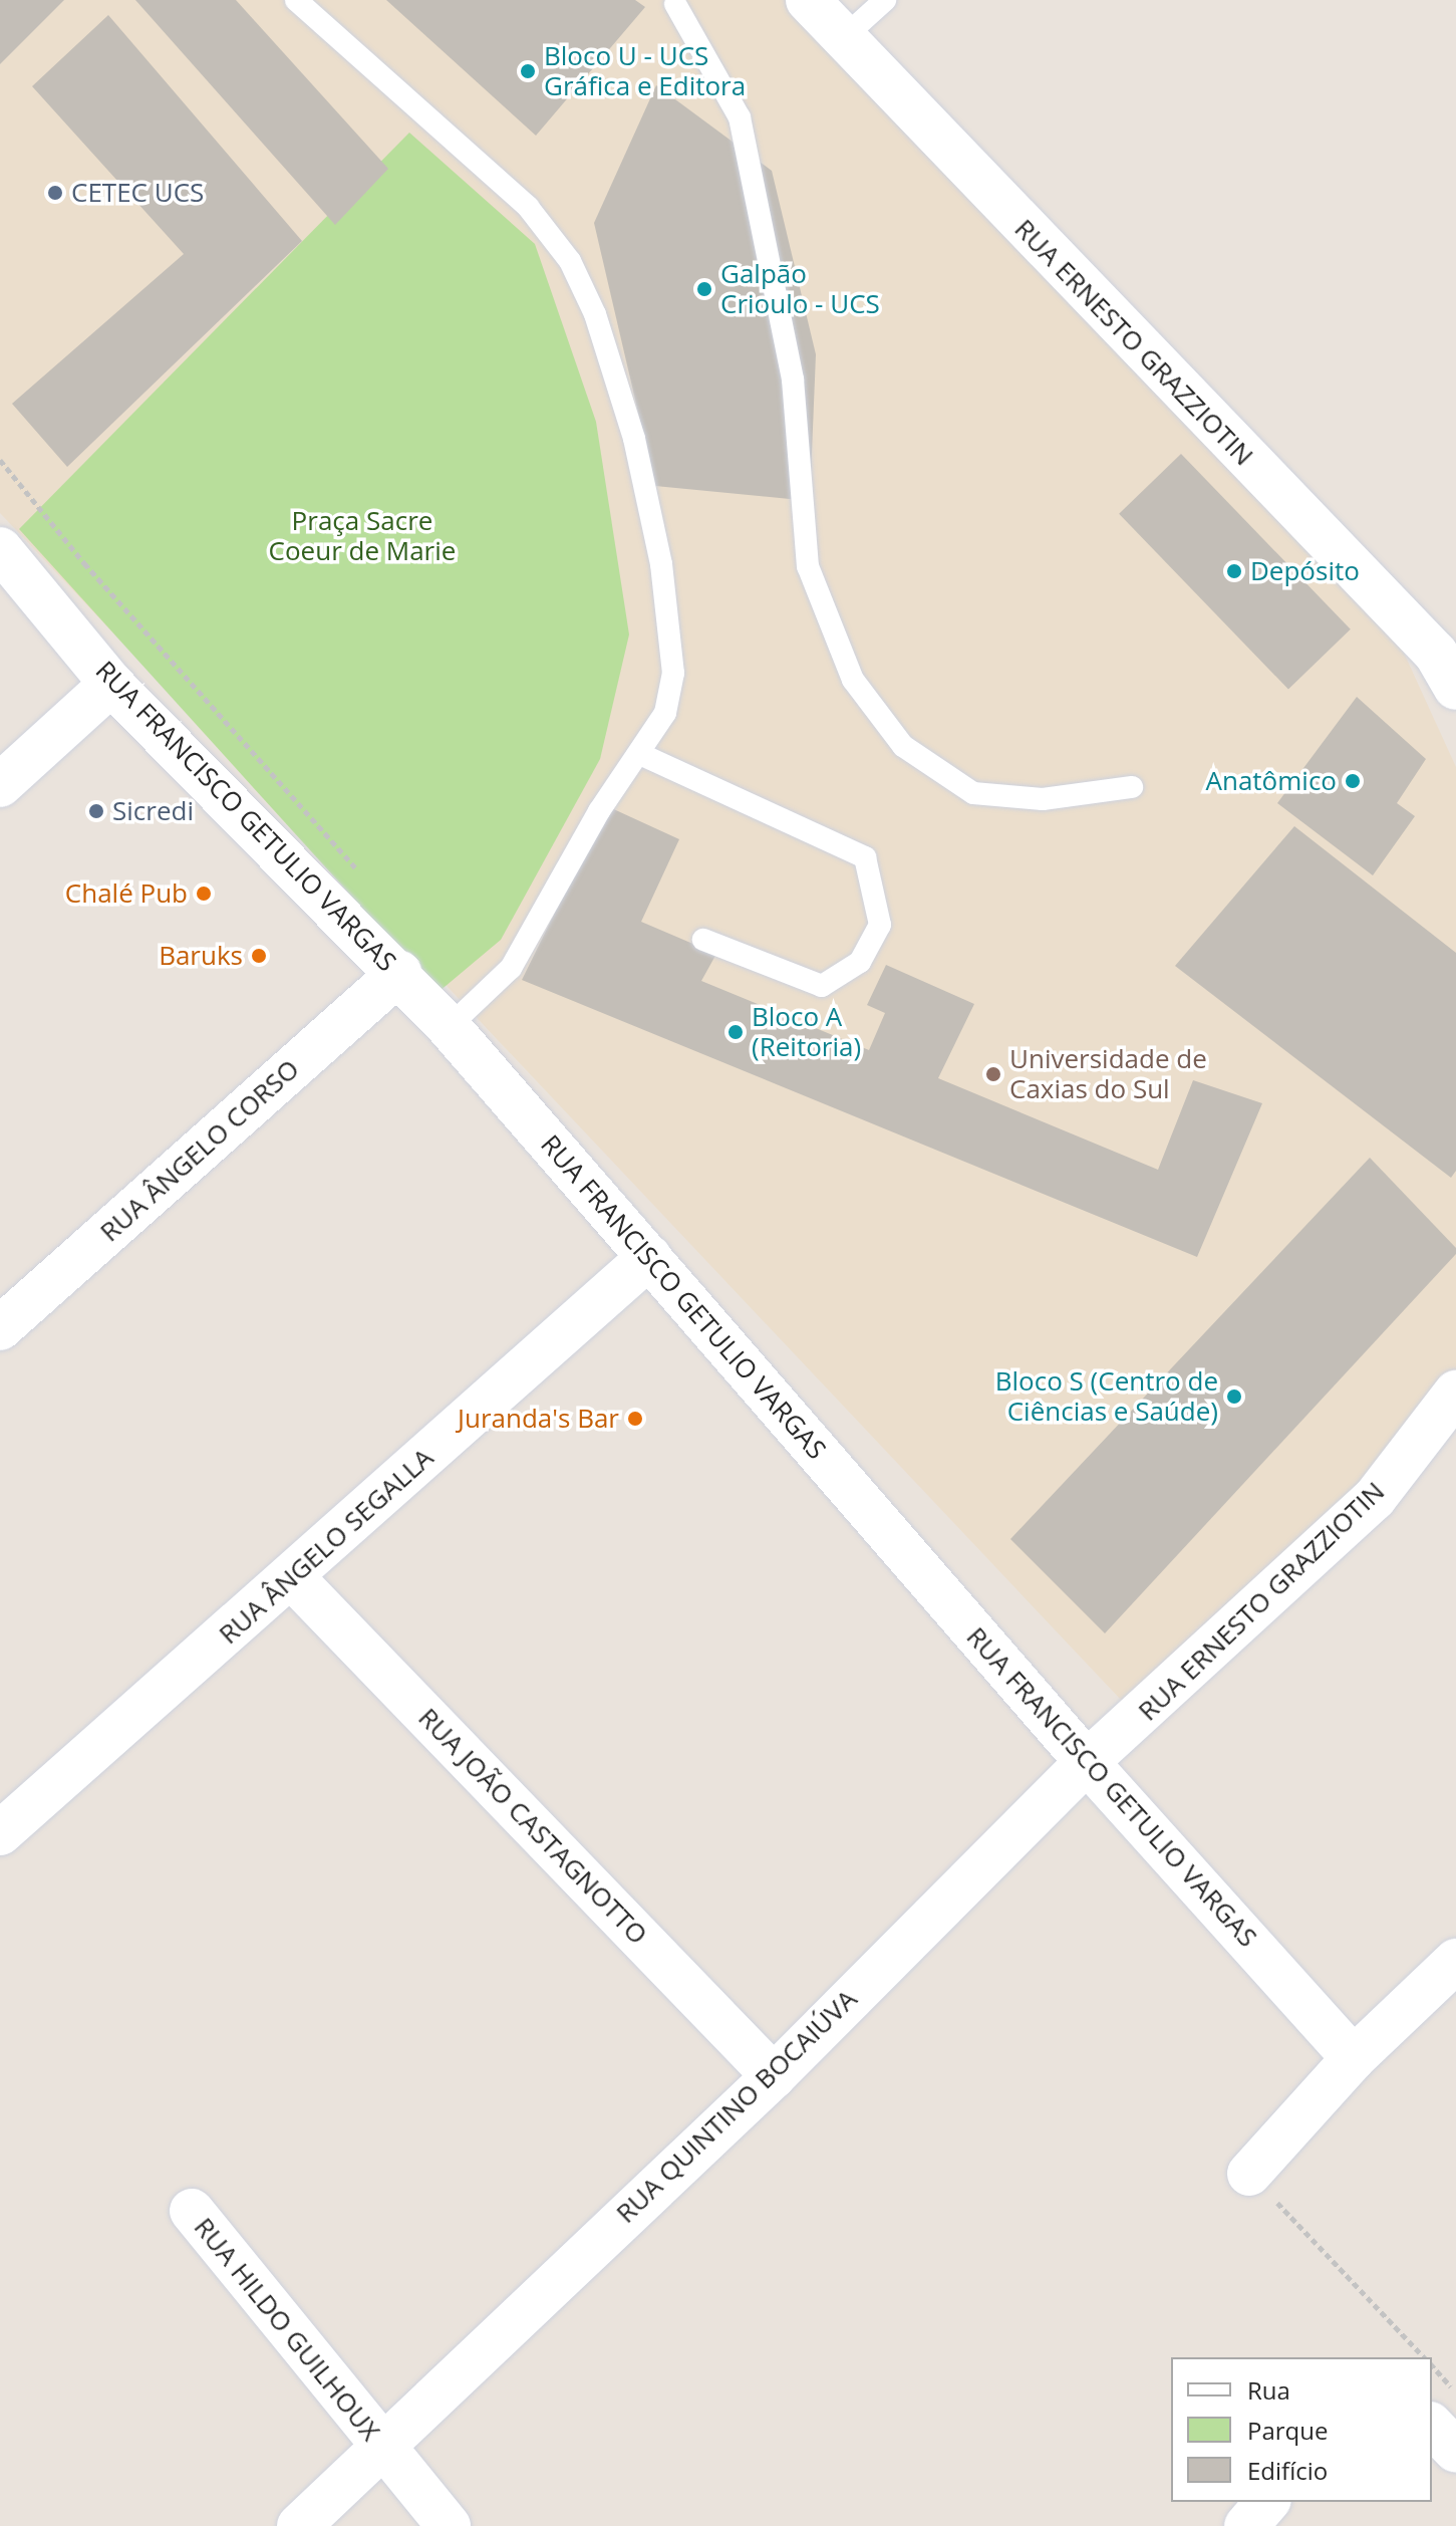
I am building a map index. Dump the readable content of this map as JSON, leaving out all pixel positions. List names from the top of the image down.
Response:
{
  "streets": {
    "street": [
      "RUA ERNESTO GRAZZIOTIN",
      "RUA FRANCISCO GETULIO VARGAS",
      "RUA ÂNGELO CORSO",
      "RUA ÂNGELO SEGALLA",
      "RUA JOÃO CASTAGNOTTO",
      "RUA QUINTINO BOCAIÚVA",
      "RUA HILDO GUILHOUX"
    ]
  },
  "crossings": [
    ["RUA ERNESTO GRAZZIOTIN", "RUA FRANCISCO GETULIO VARGAS"],
    ["RUA ERNESTO GRAZZIOTIN", "RUA QUINTINO BOCAIÚVA"],
    ["RUA FRANCISCO GETULIO VARGAS", "RUA ÂNGELO CORSO"],
    ["RUA FRANCISCO GETULIO VARGAS", "RUA ÂNGELO SEGALLA"],
    ["RUA FRANCISCO GETULIO VARGAS", "RUA QUINTINO BOCAIÚVA"],
    ["RUA ÂNGELO SEGALLA", "RUA JOÃO CASTAGNOTTO"],
    ["RUA JOÃO CASTAGNOTTO", "RUA QUINTINO BOCAIÚVA"],
    ["RUA QUINTINO BOCAIÚVA", "RUA HILDO GUILHOUX"]
  ],
  "parks": ["Praça Sacre Coeur de Marie"],
  "places": [
    "Bloco U - UCS Gráfica e Editora",
    "CETEC UCS",
    "Galpão Crioulo - UCS",
    "Depósito",
    "Anatômico",
    "Sicredi",
    "Chalé Pub",
    "Baruks",
    "Bloco A (Reitoria)",
    "Universidade de Caxias do Sul",
    "Bloco S (Centro de Ciências e Saúde)",
    "Juranda's Bar"
  ],
  "legend": ["Rua", "Parque", "Edifício"]
}
